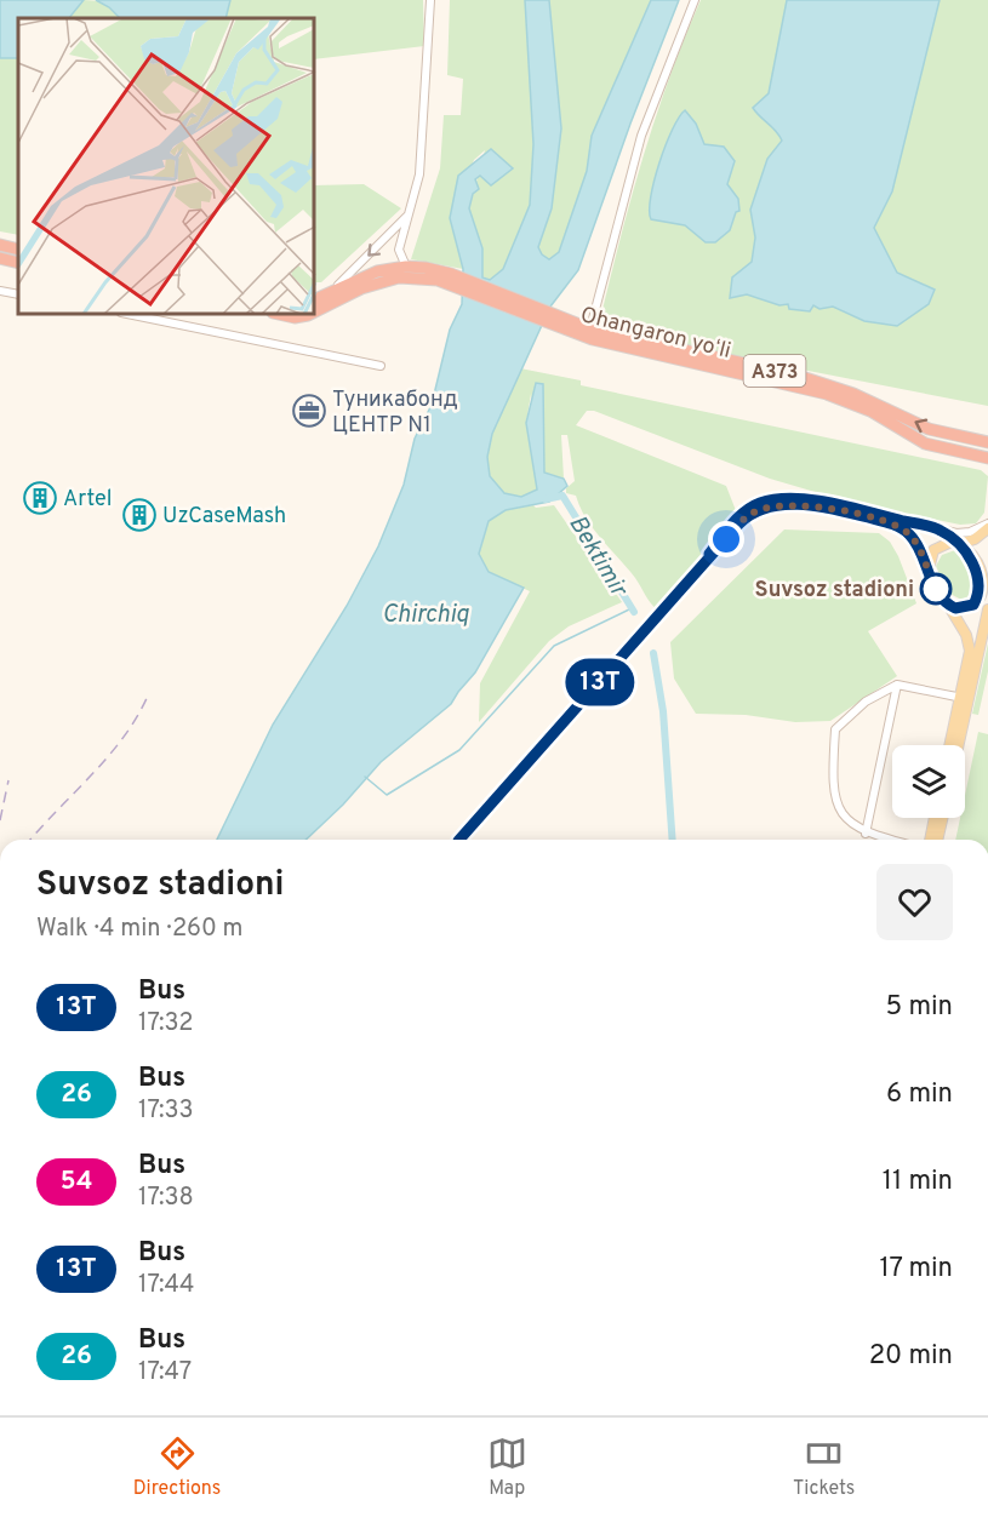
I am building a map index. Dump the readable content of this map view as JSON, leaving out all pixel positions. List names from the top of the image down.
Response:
{
  "streets": {
    "highway": ["Ohangaron yoʻli", "A373"]
  },
  "water": ["Bektimir", "Chirchiq"],
  "places": {
    "office": ["Туникабонд ЦЕНТР N1"],
    "building": ["Artel", "UzCaseMash"],
    "other": ["Suvsoz stadioni"]
  },
  "lines": ["bus line 13Т"],
  "page": {
    "on_map": "13Т",
    "heading": ["Suvsoz stadioni", "Walk · 4 min · 260 m"],
    "list": [
      {
        "mark": "13Т",
        "name": "Bus",
        "note": "17:32",
        "value": "5 min"
      },
      {
        "mark": "26",
        "name": "Bus",
        "note": "17:33",
        "value": "6 min"
      },
      {
        "mark": "54",
        "name": "Bus",
        "note": "17:38",
        "value": "11 min"
      },
      {
        "mark": "13Т",
        "name": "Bus",
        "note": "17:44",
        "value": "17 min"
      },
      {
        "mark": "26",
        "name": "Bus",
        "note": "17:47",
        "value": "20 min"
      }
    ],
    "tabs": ["Directions", "Map", "Tickets"]
  }
}
